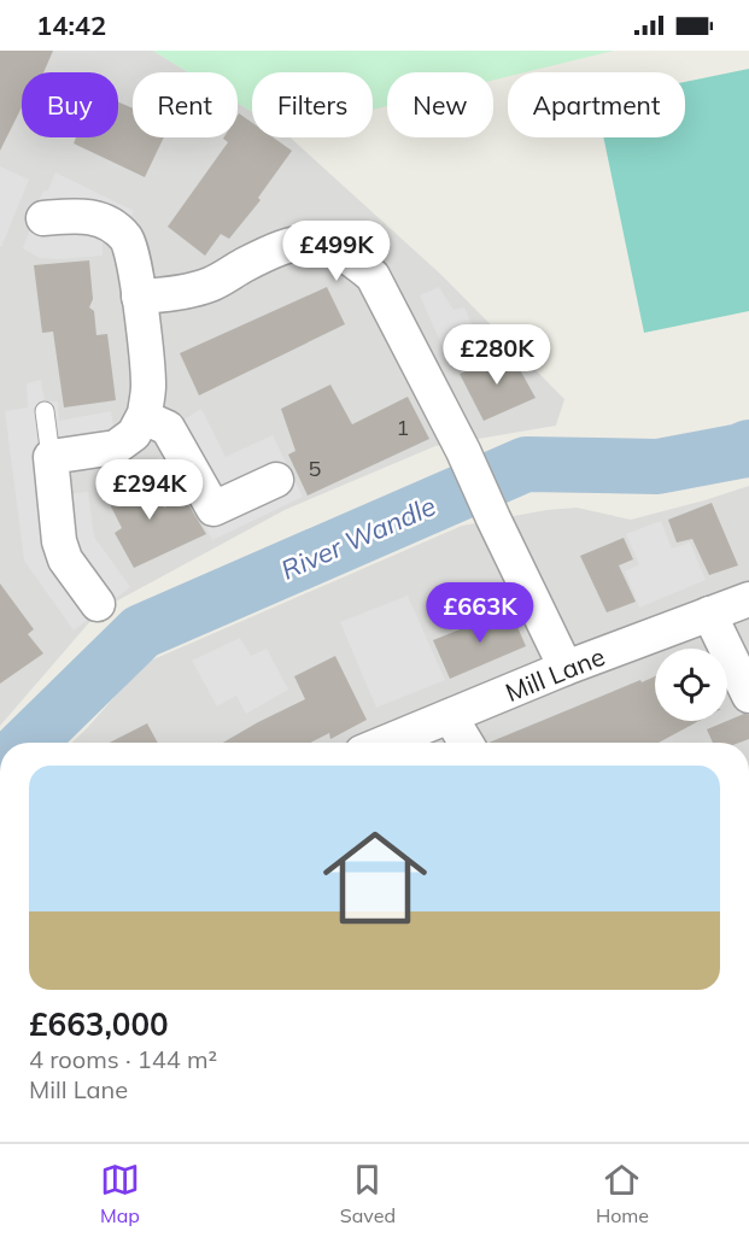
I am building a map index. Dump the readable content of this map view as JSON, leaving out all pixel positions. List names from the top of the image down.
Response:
{
  "streets": {
    "street": ["Mill Lane"]
  },
  "water": ["River Wandle"],
  "house_numbers": ["1", "5"],
  "page": {
    "status": "14:42",
    "chip": [
      "Buy",
      "Rent",
      "Filters",
      "New",
      "Apartment"
    ],
    "price": [
      "£499K",
      "£280K",
      "£294K",
      "£663K"
    ],
    "list": [
      {
        "name": "£663,000",
        "note": "4 rooms · 144 m² · Mill Lane"
      }
    ],
    "tabs": ["Map", "Saved", "Home"]
  }
}
